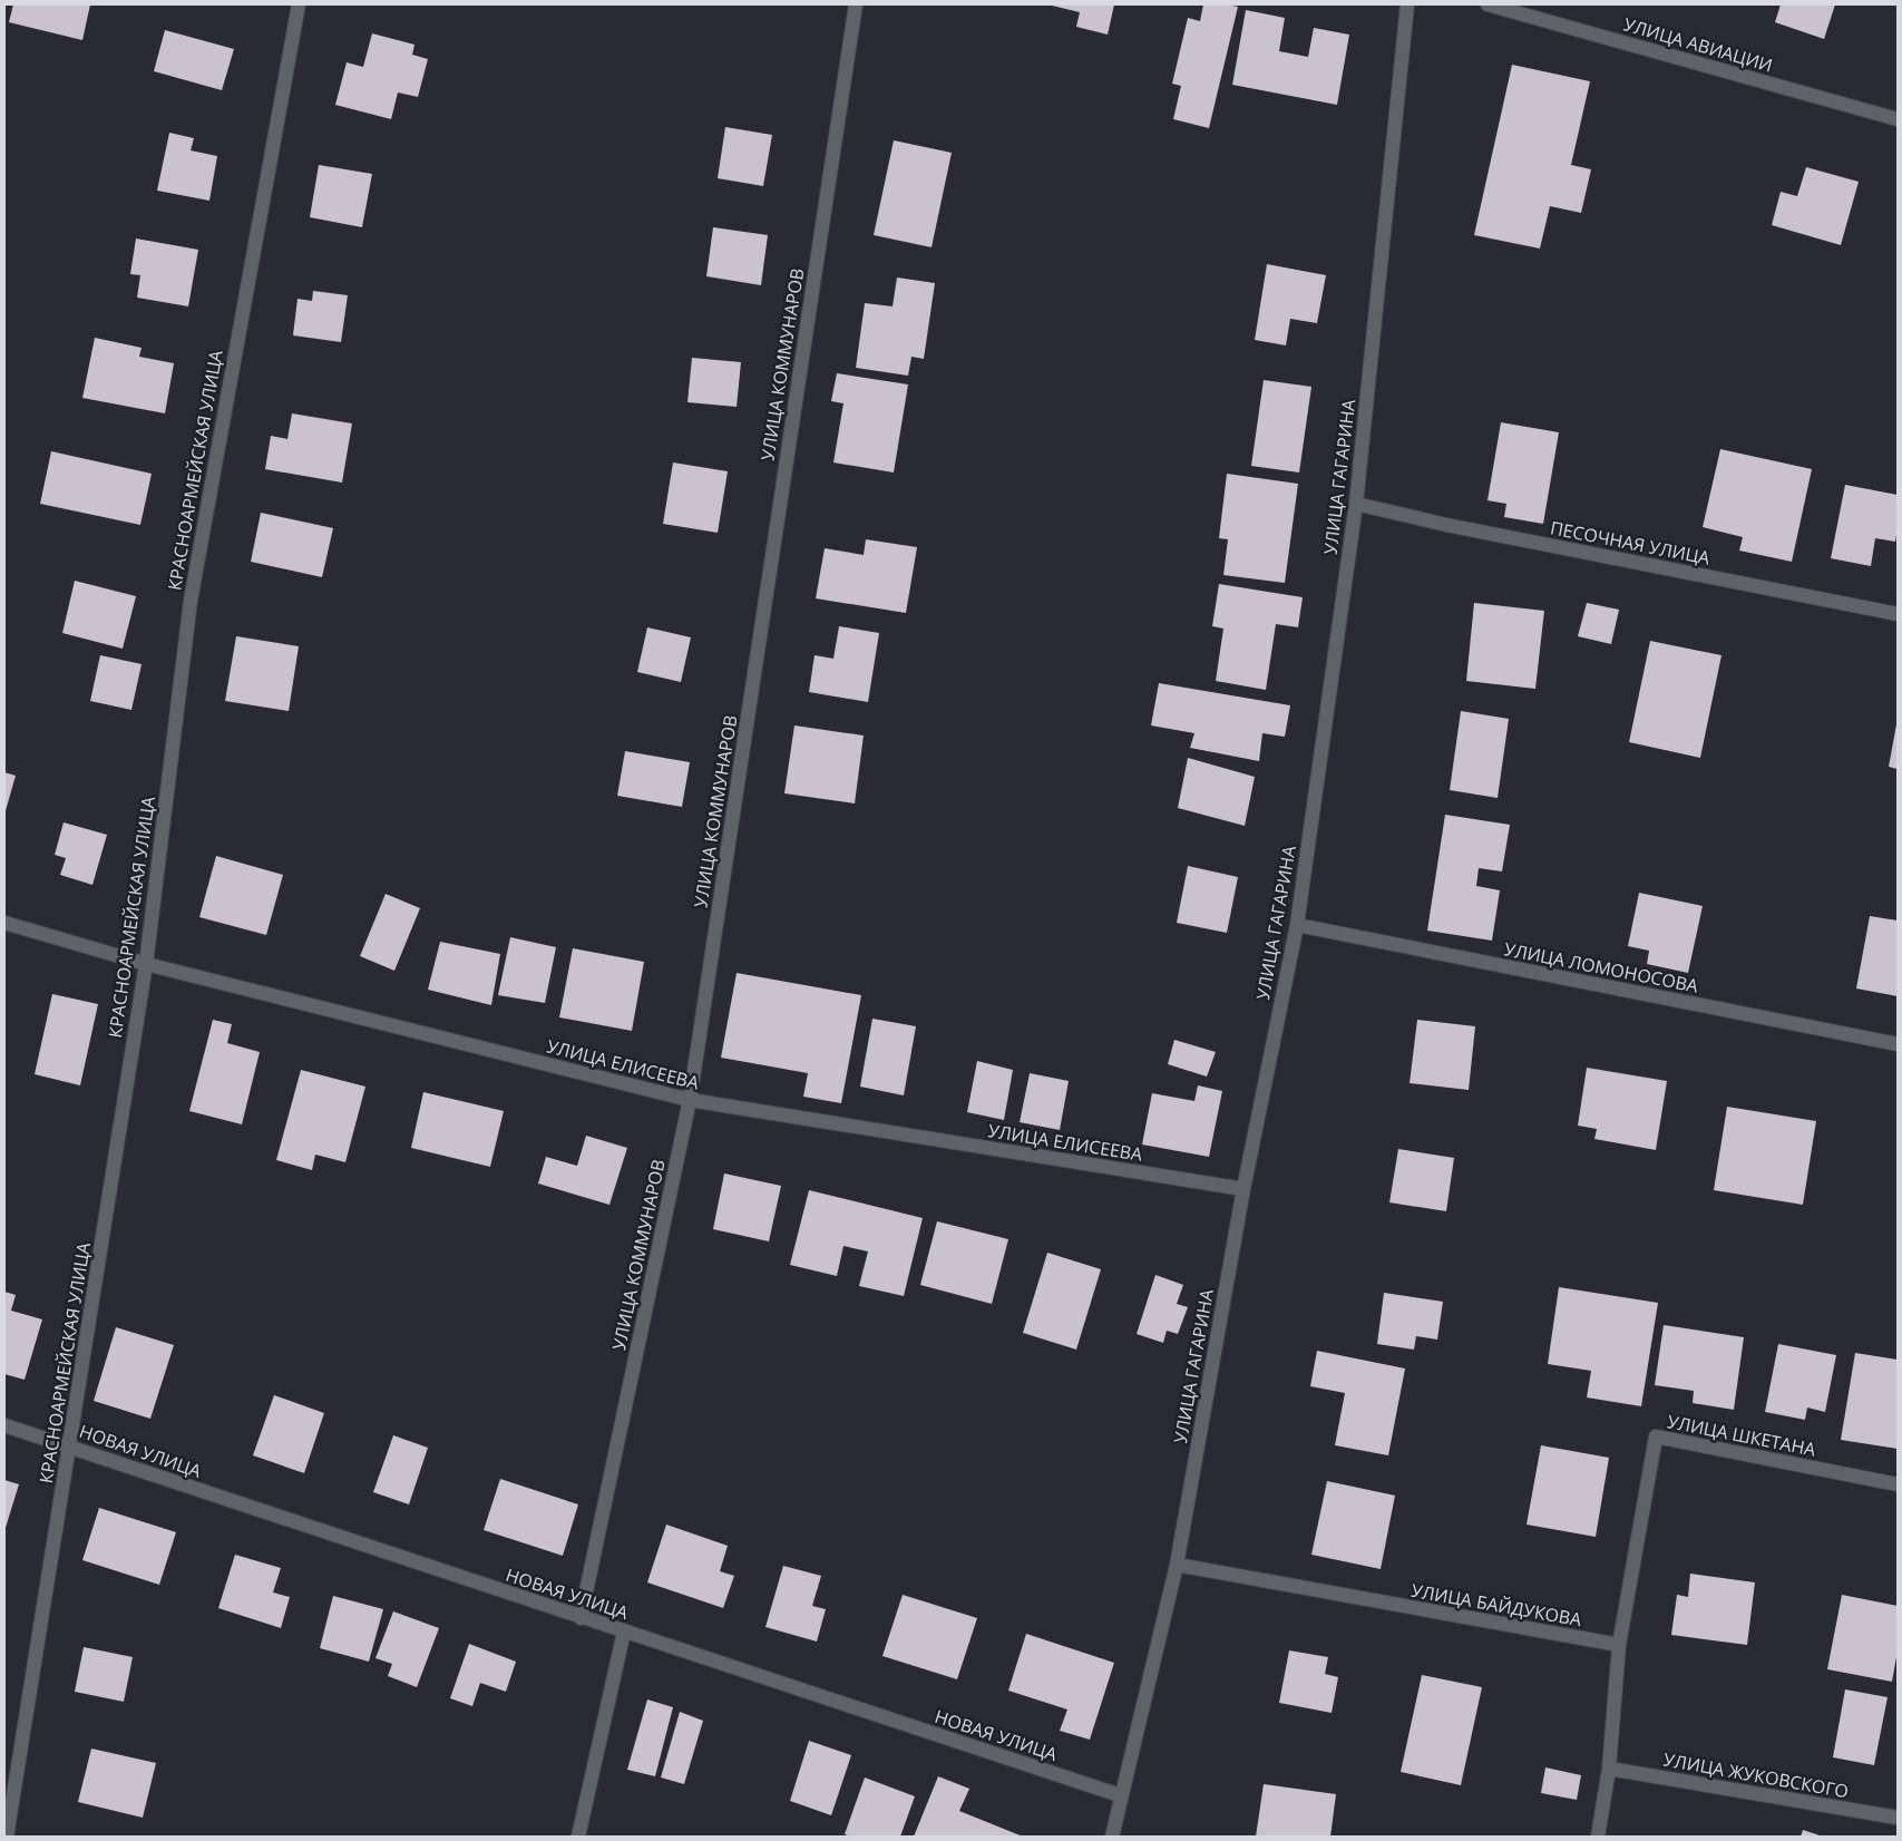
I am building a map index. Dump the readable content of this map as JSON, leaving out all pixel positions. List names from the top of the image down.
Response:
{
  "streets": {
    "street": [
      "УЛИЦА АВИАЦИИ",
      "УЛИЦА КОММУНАРОВ",
      "КРАСНОАРМЕЙСКАЯ УЛИЦА",
      "УЛИЦА ГАГАРИНА",
      "ПЕСОЧНАЯ УЛИЦА",
      "УЛИЦА ЛОМОНОСОВА",
      "УЛИЦА ЕЛИСЕЕВА",
      "УЛИЦА ШКЕТАНА",
      "НОВАЯ УЛИЦА",
      "УЛИЦА БАЙДУКОВА",
      "УЛИЦА ЖУКОВСКОГО"
    ]
  },
  "crossings": [
    ["УЛИЦА КОММУНАРОВ", "УЛИЦА ЕЛИСЕЕВА"],
    ["УЛИЦА КОММУНАРОВ", "НОВАЯ УЛИЦА"],
    ["КРАСНОАРМЕЙСКАЯ УЛИЦА", "УЛИЦА ЕЛИСЕЕВА"],
    ["КРАСНОАРМЕЙСКАЯ УЛИЦА", "НОВАЯ УЛИЦА"],
    ["УЛИЦА ГАГАРИНА", "ПЕСОЧНАЯ УЛИЦА"],
    ["УЛИЦА ГАГАРИНА", "УЛИЦА ЛОМОНОСОВА"],
    ["УЛИЦА ГАГАРИНА", "УЛИЦА ЕЛИСЕЕВА"],
    ["УЛИЦА ГАГАРИНА", "НОВАЯ УЛИЦА"],
    ["УЛИЦА ГАГАРИНА", "УЛИЦА БАЙДУКОВА"],
    ["УЛИЦА ШКЕТАНА", "УЛИЦА БАЙДУКОВА"]
  ]
}
